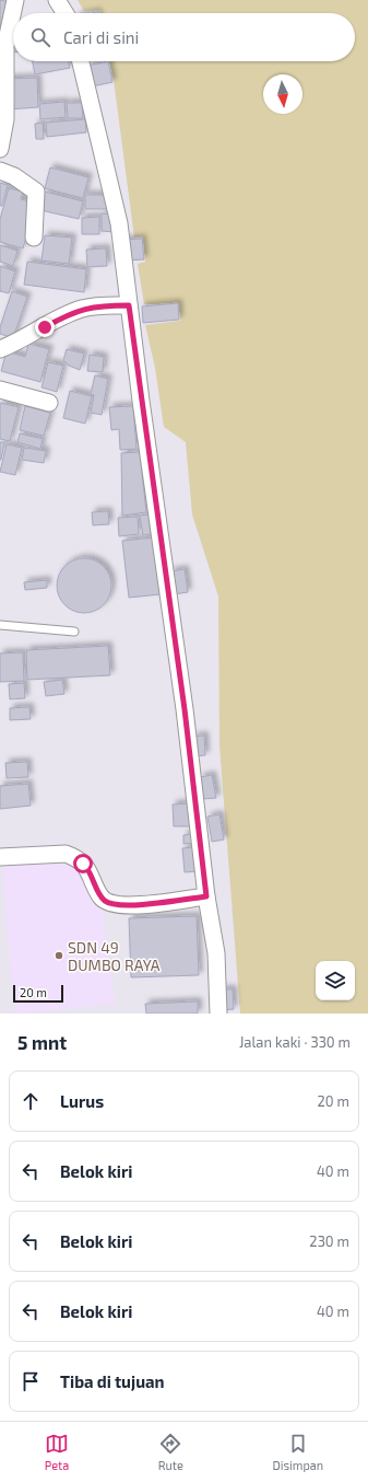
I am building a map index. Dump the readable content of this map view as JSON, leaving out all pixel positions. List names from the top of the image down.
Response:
{
  "places": ["SDN 49 DUMBO RAYA"],
  "scale_bar": "20 m",
  "north": "bottom",
  "page": {
    "search": "Cari di sini",
    "scale": "20 m",
    "heading": ["5 mnt", "Jalan kaki · 330 m"],
    "list": [
      ["Lurus", "20 m"],
      ["Belok kiri", "40 m"],
      ["Belok kiri", "230 m"],
      ["Belok kiri", "40 m"],
      "Tiba di tujuan"
    ],
    "nav": ["Peta", "Rute", "Disimpan"]
  }
}
